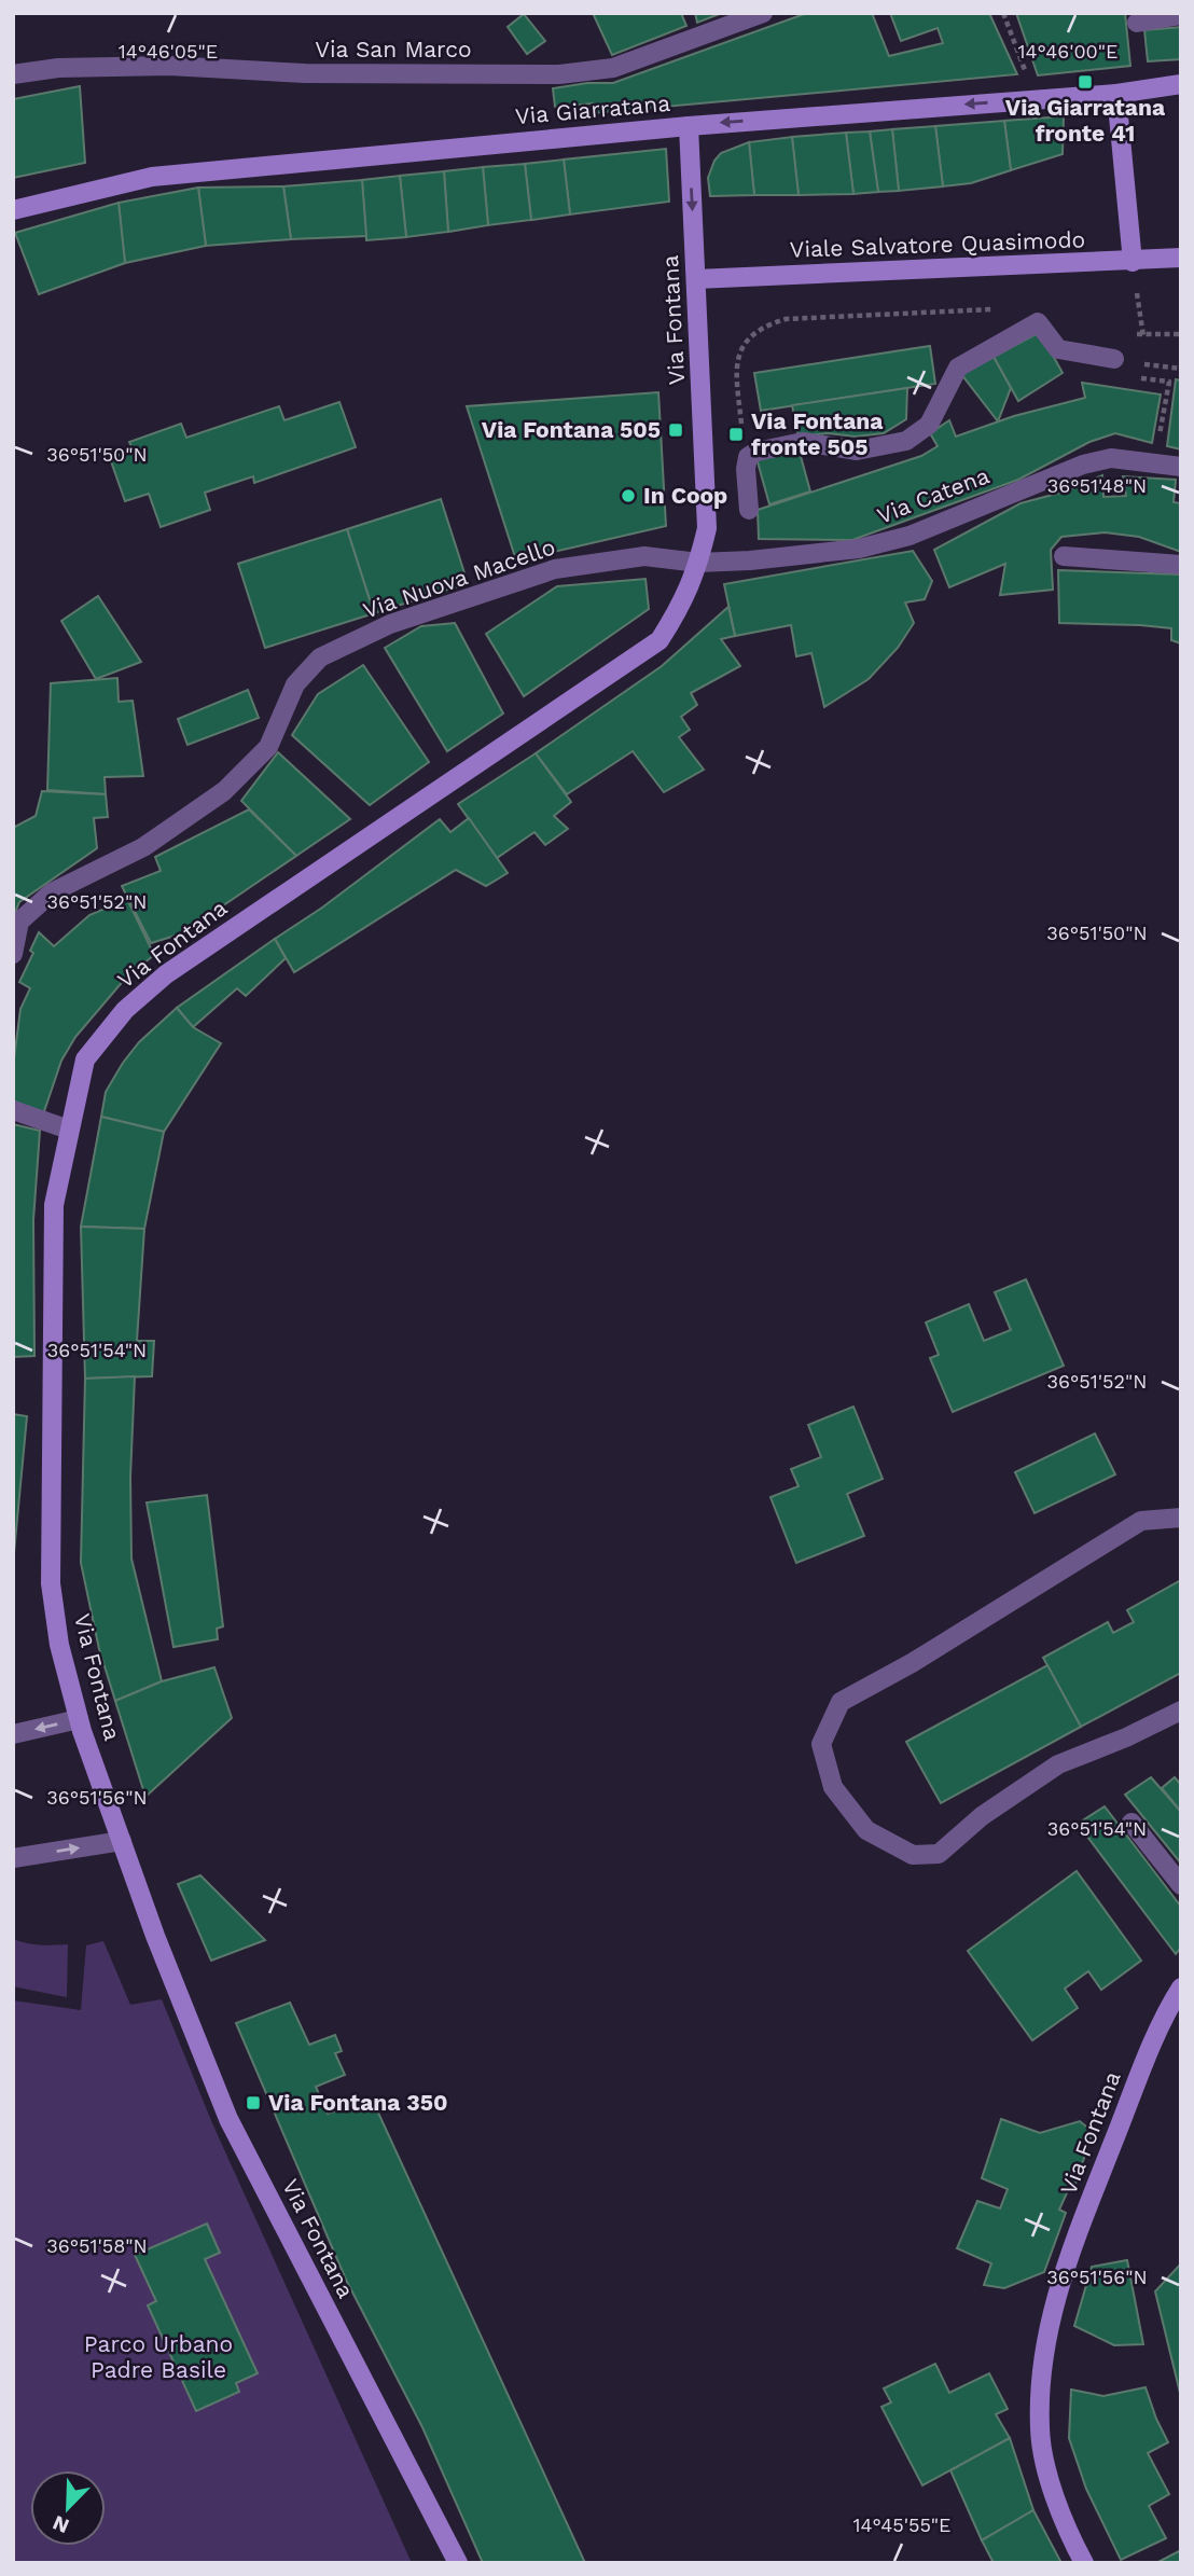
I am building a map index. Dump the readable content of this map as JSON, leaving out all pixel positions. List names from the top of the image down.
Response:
{
  "streets": {
    "street": [
      "Via San Marco",
      "Via Giarratana",
      "Viale Salvatore Quasimodo",
      "Via Fontana",
      "Via Catena",
      "Via Nuova Macello"
    ]
  },
  "crossings": [
    ["Via Giarratana", "Via Fontana"],
    ["Viale Salvatore Quasimodo", "Via Fontana"],
    ["Via Fontana", "Via Catena"],
    ["Via Fontana", "Via Nuova Macello"],
    ["Via Catena", "Via Nuova Macello"]
  ],
  "parks": ["Parco Urbano Padre Basile"],
  "places": {
    "transit": [
      "Via Giarratana fronte 41",
      "Via Fontana 505",
      "Via Fontana fronte 505",
      "Via Fontana 350"
    ],
    "other": ["In Coop"]
  },
  "north": "bottom left",
  "coordinates": [
    "14°46'05\"E",
    "14°46'00\"E",
    "36°51'50\"N",
    "36°51'48\"N",
    "36°51'52\"N",
    "36°51'54\"N",
    "36°51'56\"N",
    "36°51'58\"N",
    "14°45'55\"E"
  ]
}
